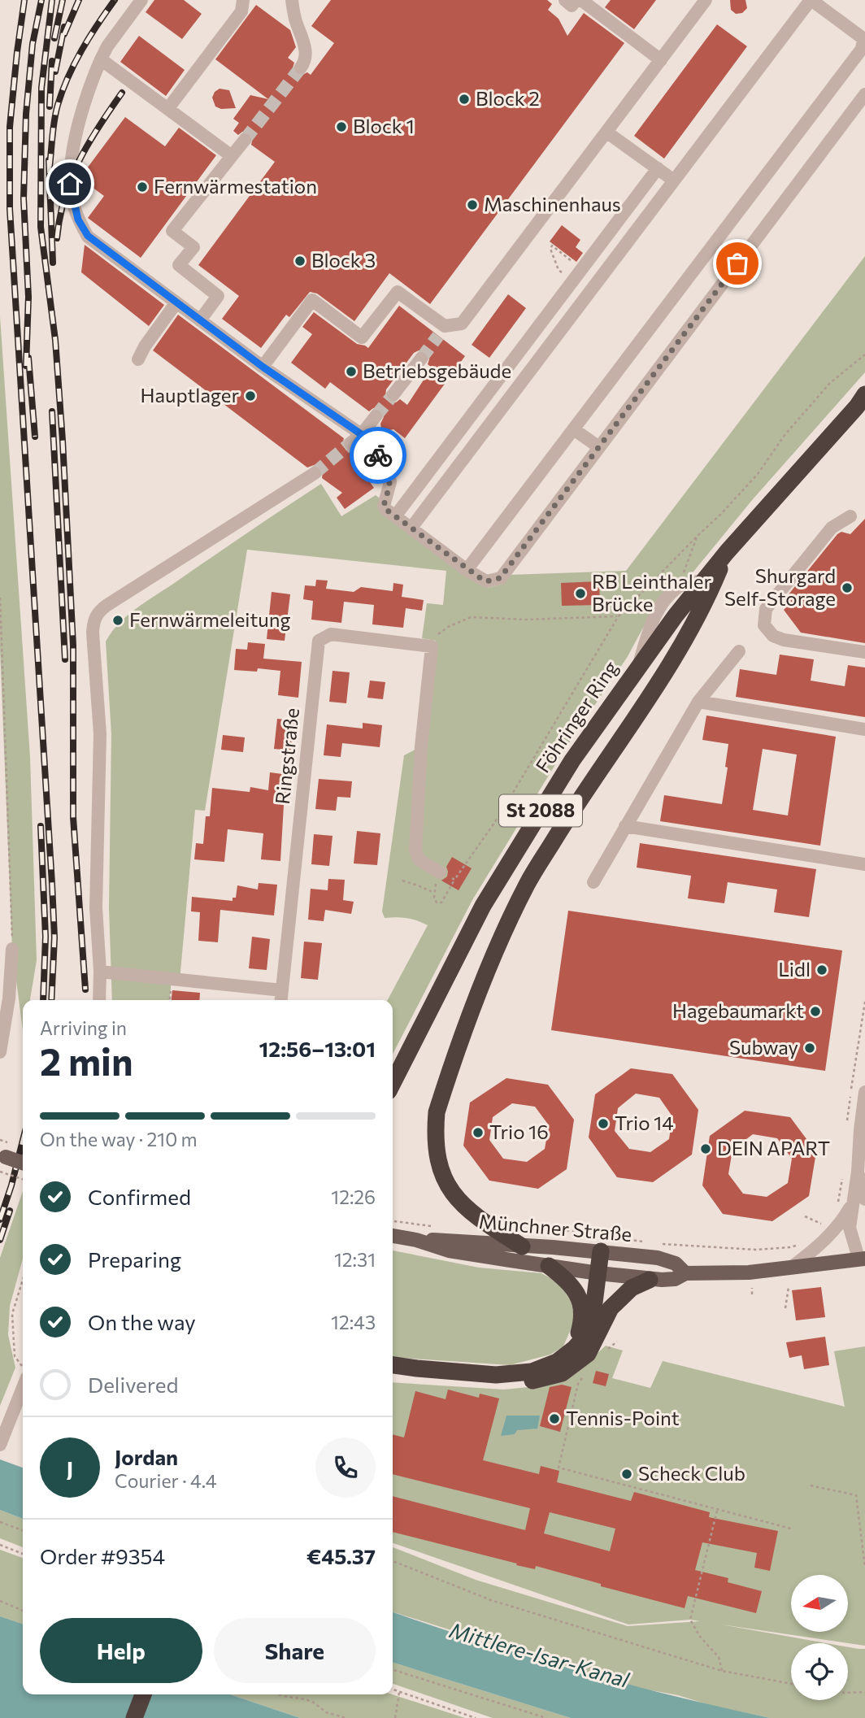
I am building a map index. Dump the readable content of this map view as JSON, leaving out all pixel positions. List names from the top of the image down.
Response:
{
  "streets": {
    "highway": ["Föhringer Ring", "St 2088"],
    "main road": ["Münchner Straße"],
    "street": ["Ringstraße"]
  },
  "water": ["Mittlere-Isar-Kanal"],
  "places": [
    "Block 2",
    "Block 1",
    "Fernwärmestation",
    "Maschinenhaus",
    "Block 3",
    "Betriebsgebäude",
    "Hauptlager",
    "Shurgard Self-Storage",
    "RB Leinthaler Brücke",
    "Fernwärmeleitung",
    "Lidl",
    "Hagebaumarkt",
    "Subway",
    "Trio 14",
    "Trio 16",
    "DEIN APART",
    "Tennis-Point",
    "Scheck Club"
  ],
  "north": "left",
  "page": {
    "heading": ["2 min", "Arriving in", "12:56–13:01"],
    "panel": [
      "Jordan",
      "Courier · 4.4",
      "Order #9354",
      "€45.37"
    ],
    "bar": "On the way · 210 m",
    "list": [
      ["Confirmed", "12:26"],
      ["Preparing", "12:31"],
      ["On the way", "12:43"],
      "Delivered"
    ],
    "round": "J",
    "buttons": ["Help", "Share"]
  }
}
